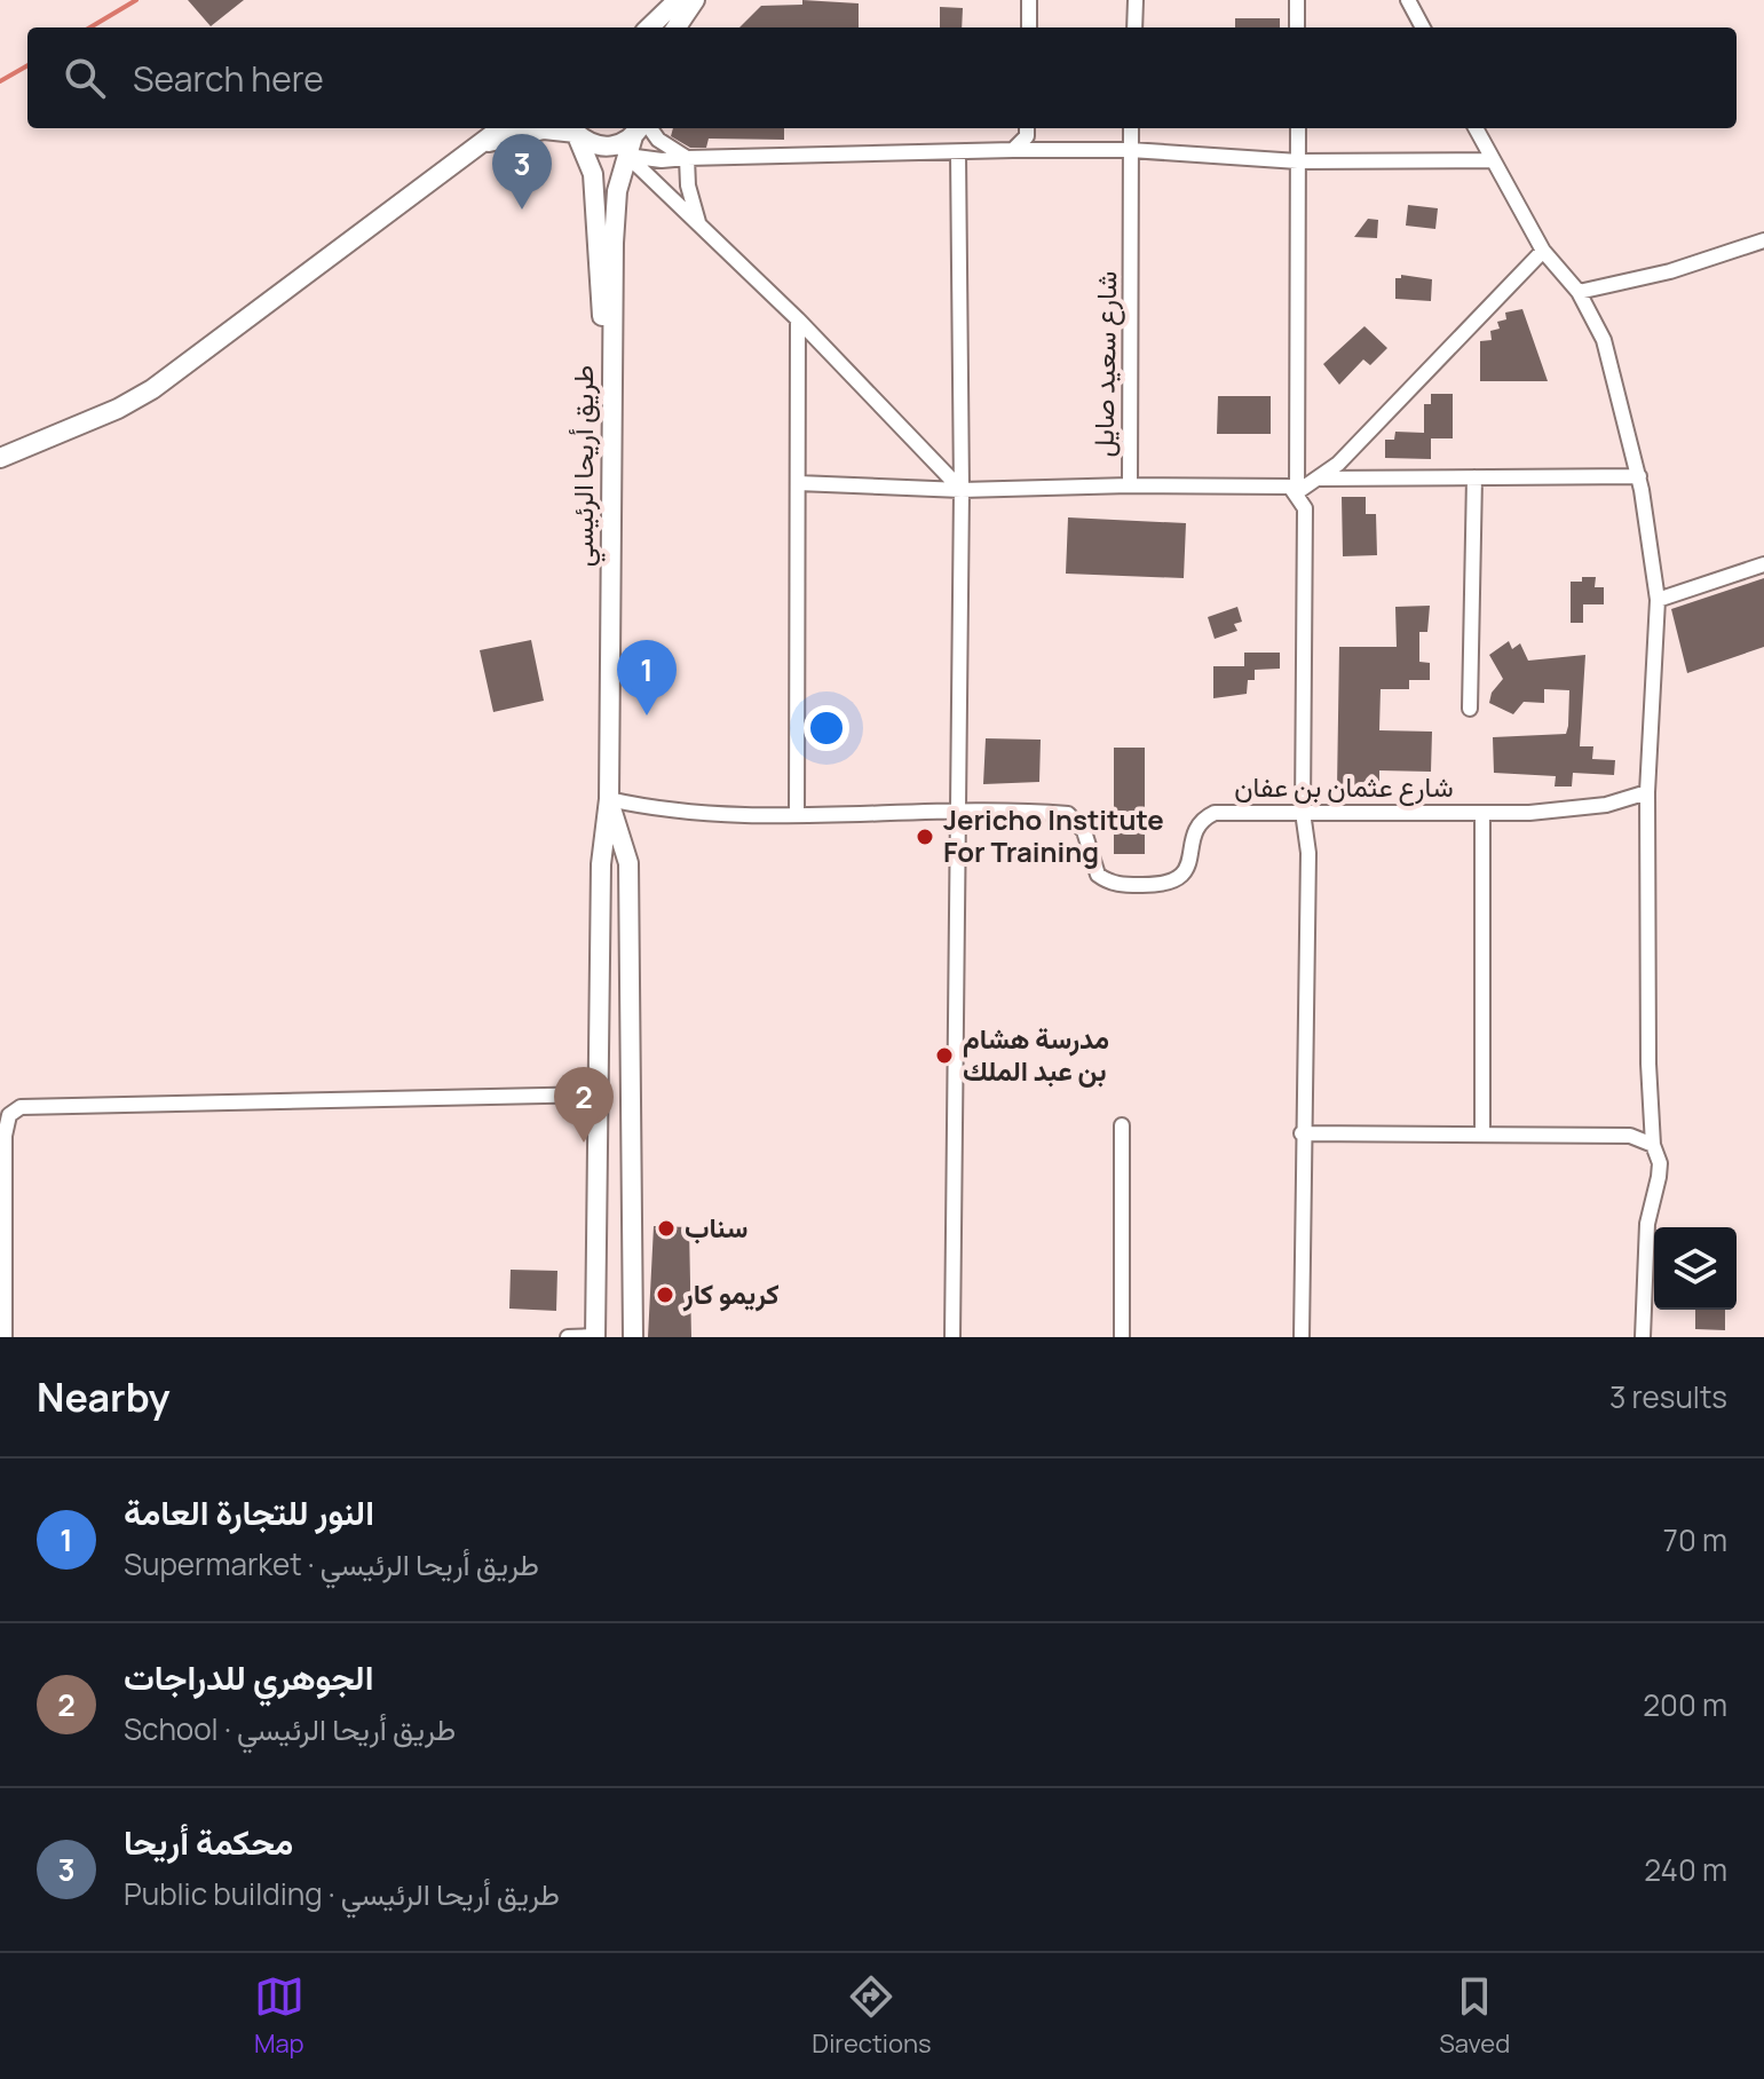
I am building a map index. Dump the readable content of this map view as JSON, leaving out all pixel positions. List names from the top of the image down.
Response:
{
  "streets": {
    "main road": ["طريق أريحا الرئيسي"],
    "street": ["شارع سعيد صايل", "شارع عثمان بن عفان"]
  },
  "places": [
    "Jericho Institute For Training",
    "مدرسة هشام بن عبد الملك",
    "سناب",
    "كريمو كار"
  ],
  "page": {
    "search": "Search here",
    "pins": ["3", "1", "2"],
    "heading": ["Nearby", "3 results"],
    "list": [
      {
        "mark": "1",
        "name": "النور للتجارة العامة",
        "note": "Supermarket · طريق أريحا الرئيسي",
        "value": "70 m"
      },
      {
        "mark": "2",
        "name": "الجوهري للدراجات",
        "note": "School · طريق أريحا الرئيسي",
        "value": "200 m"
      },
      {
        "mark": "3",
        "name": "محكمة أريحا",
        "note": "Public building · طريق أريحا الرئيسي",
        "value": "240 m"
      }
    ],
    "nav": ["Map", "Directions", "Saved"]
  }
}
